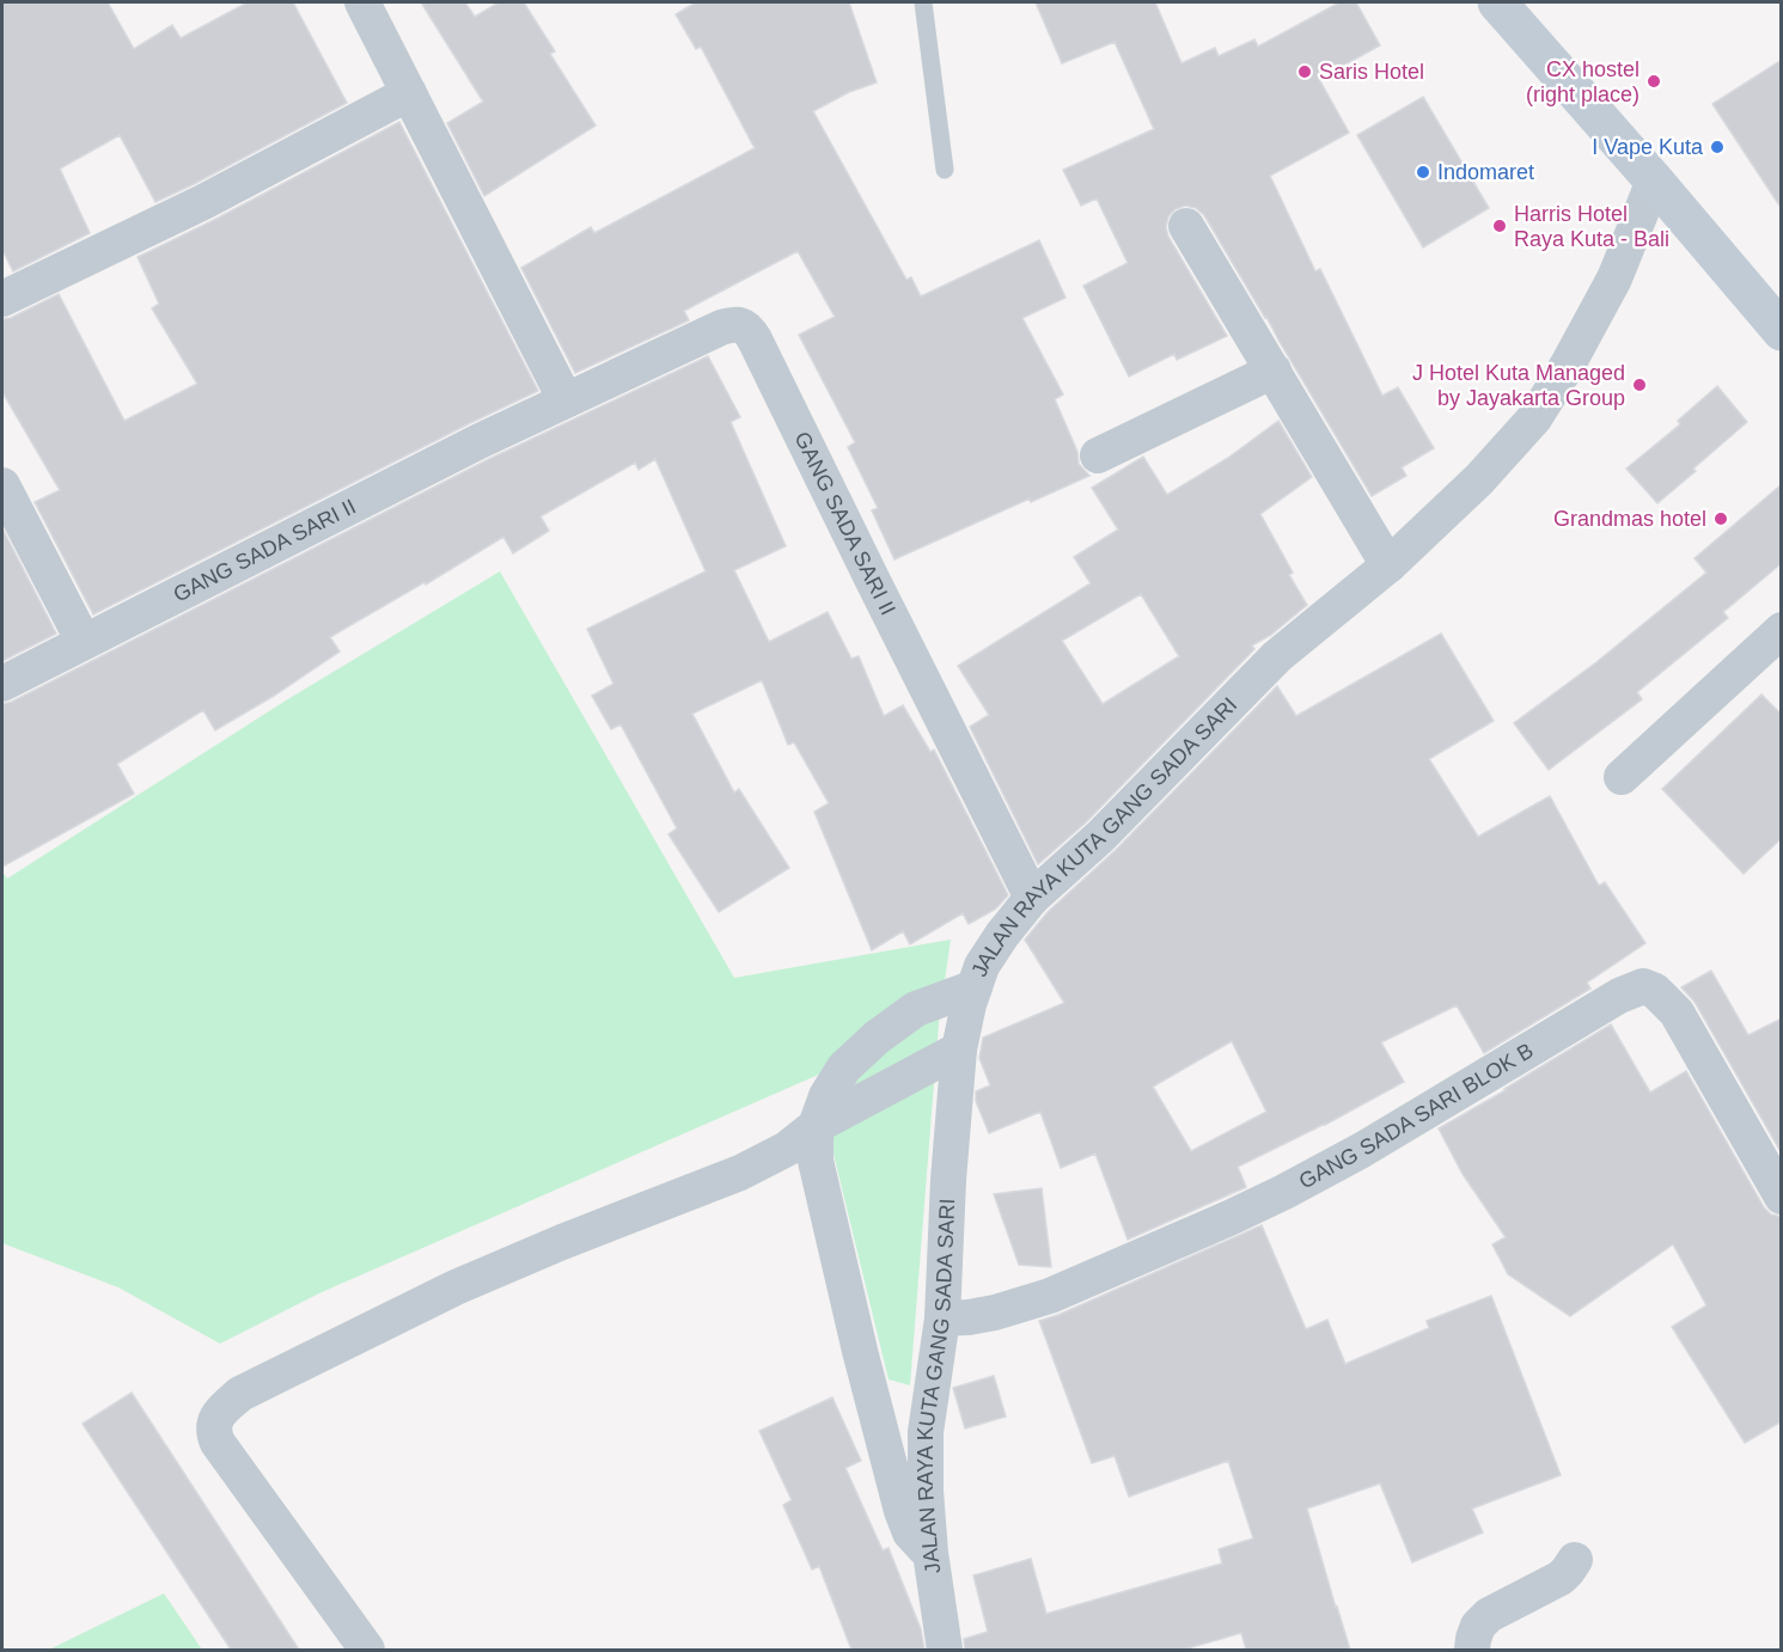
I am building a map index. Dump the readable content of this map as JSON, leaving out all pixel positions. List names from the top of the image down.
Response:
{
  "streets": {
    "street": ["GANG SADA SARI II", "JALAN RAYA KUTA GANG SADA SARI", "GANG SADA SARI BLOK B"]
  },
  "crossings": [
    ["GANG SADA SARI II", "JALAN RAYA KUTA GANG SADA SARI"],
    ["JALAN RAYA KUTA GANG SADA SARI", "GANG SADA SARI BLOK B"]
  ],
  "places": [
    "Saris Hotel",
    "CX hostel (right place)",
    "I Vape Kuta",
    "Indomaret",
    "Harris Hotel Raya Kuta - Bali",
    "J Hotel Kuta Managed by Jayakarta Group",
    "Grandmas hotel"
  ]
}
